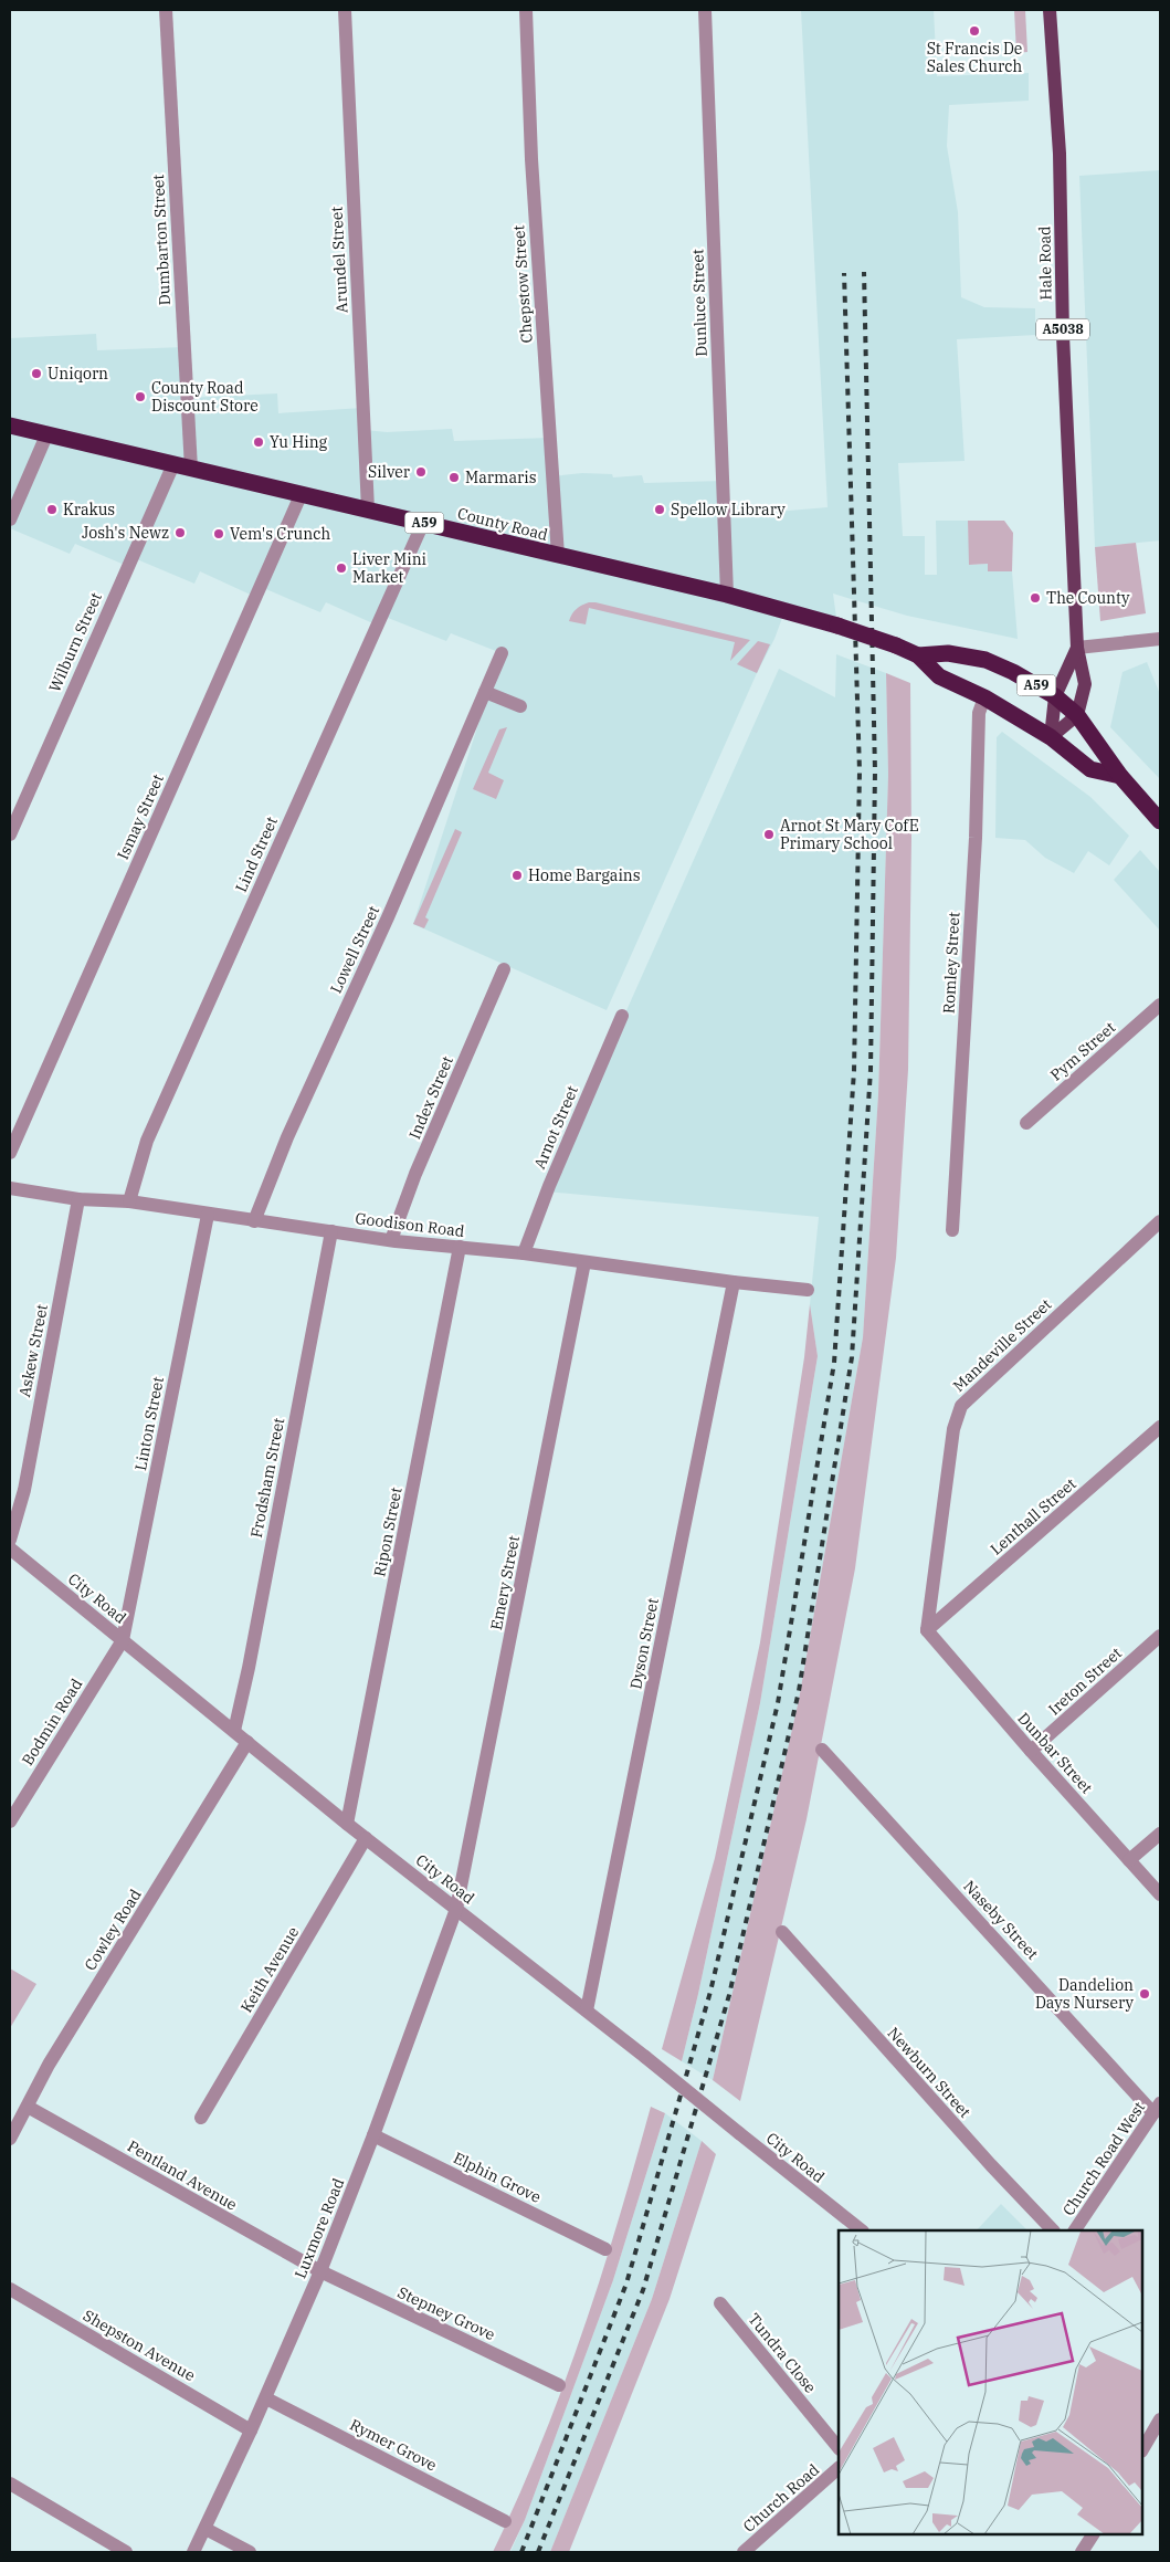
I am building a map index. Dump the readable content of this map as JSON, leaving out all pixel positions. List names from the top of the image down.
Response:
{
  "streets": {
    "highway": ["A59", "County Road"],
    "main road": ["Hale Road", "A5038"],
    "street": [
      "Dumbarton Street",
      "Arundel Street",
      "Chepstow Street",
      "Dunluce Street",
      "Wilburn Street",
      "Ismay Street",
      "Lind Street",
      "Lowell Street",
      "Romley Street",
      "Pym Street",
      "Index Street",
      "Arnot Street",
      "Goodison Road",
      "Mandeville Street",
      "Askew Street",
      "Linton Street",
      "Frodsham Street",
      "Lenthall Street",
      "Ripon Street",
      "Emery Street",
      "City Road",
      "Dyson Street",
      "Ireton Street",
      "Bodmin Road",
      "Dunbar Street",
      "Naseby Street",
      "Cowley Road",
      "Keith Avenue",
      "Newburn Street",
      "Church Road West",
      "Pentland Avenue",
      "Elphin Grove",
      "Luxmore Road",
      "Stepney Grove",
      "Shepston Avenue",
      "Tundra Close",
      "Rymer Grove",
      "Church Road"
    ]
  },
  "crossings": [
    ["Dumbarton Street", "County Road"],
    ["Arundel Street", "County Road"],
    ["Hale Road", "County Road"],
    ["Chepstow Street", "County Road"],
    ["Dunluce Street", "County Road"],
    ["County Road", "Wilburn Street"],
    ["County Road", "Ismay Street"],
    ["County Road", "Lind Street"],
    ["County Road", "Romley Street"],
    ["Lind Street", "Goodison Road"],
    ["Lowell Street", "Goodison Road"],
    ["Index Street", "Goodison Road"],
    ["Arnot Street", "Goodison Road"],
    ["Goodison Road", "Askew Street"],
    ["Goodison Road", "Linton Street"],
    ["Goodison Road", "Frodsham Street"],
    ["Goodison Road", "Ripon Street"],
    ["Goodison Road", "Emery Street"],
    ["Goodison Road", "Dyson Street"],
    ["Mandeville Street", "Lenthall Street"],
    ["Mandeville Street", "Dunbar Street"],
    ["Linton Street", "City Road"],
    ["Linton Street", "Bodmin Road"],
    ["Frodsham Street", "City Road"],
    ["Lenthall Street", "Dunbar Street"],
    ["Ripon Street", "City Road"],
    ["Emery Street", "City Road"],
    ["Emery Street", "Luxmore Road"],
    ["City Road", "Dyson Street"],
    ["City Road", "Bodmin Road"],
    ["City Road", "Cowley Road"],
    ["City Road", "Keith Avenue"],
    ["City Road", "Luxmore Road"],
    ["Ireton Street", "Dunbar Street"],
    ["Naseby Street", "Church Road West"],
    ["Cowley Road", "Pentland Avenue"],
    ["Pentland Avenue", "Luxmore Road"],
    ["Pentland Avenue", "Stepney Grove"],
    ["Elphin Grove", "Luxmore Road"],
    ["Luxmore Road", "Stepney Grove"],
    ["Luxmore Road", "Shepston Avenue"],
    ["Luxmore Road", "Rymer Grove"]
  ],
  "places": [
    "St Francis De Sales Church",
    "Uniqorn",
    "County Road Discount Store",
    "Yu Hing",
    "Silver",
    "Marmaris",
    "Krakus",
    "Spellow Library",
    "Josh's Newz",
    "Vem's Crunch",
    "Liver Mini Market",
    "The County",
    "Arnot St Mary CofE Primary School",
    "Home Bargains",
    "Dandelion Days Nursery"
  ]
}
